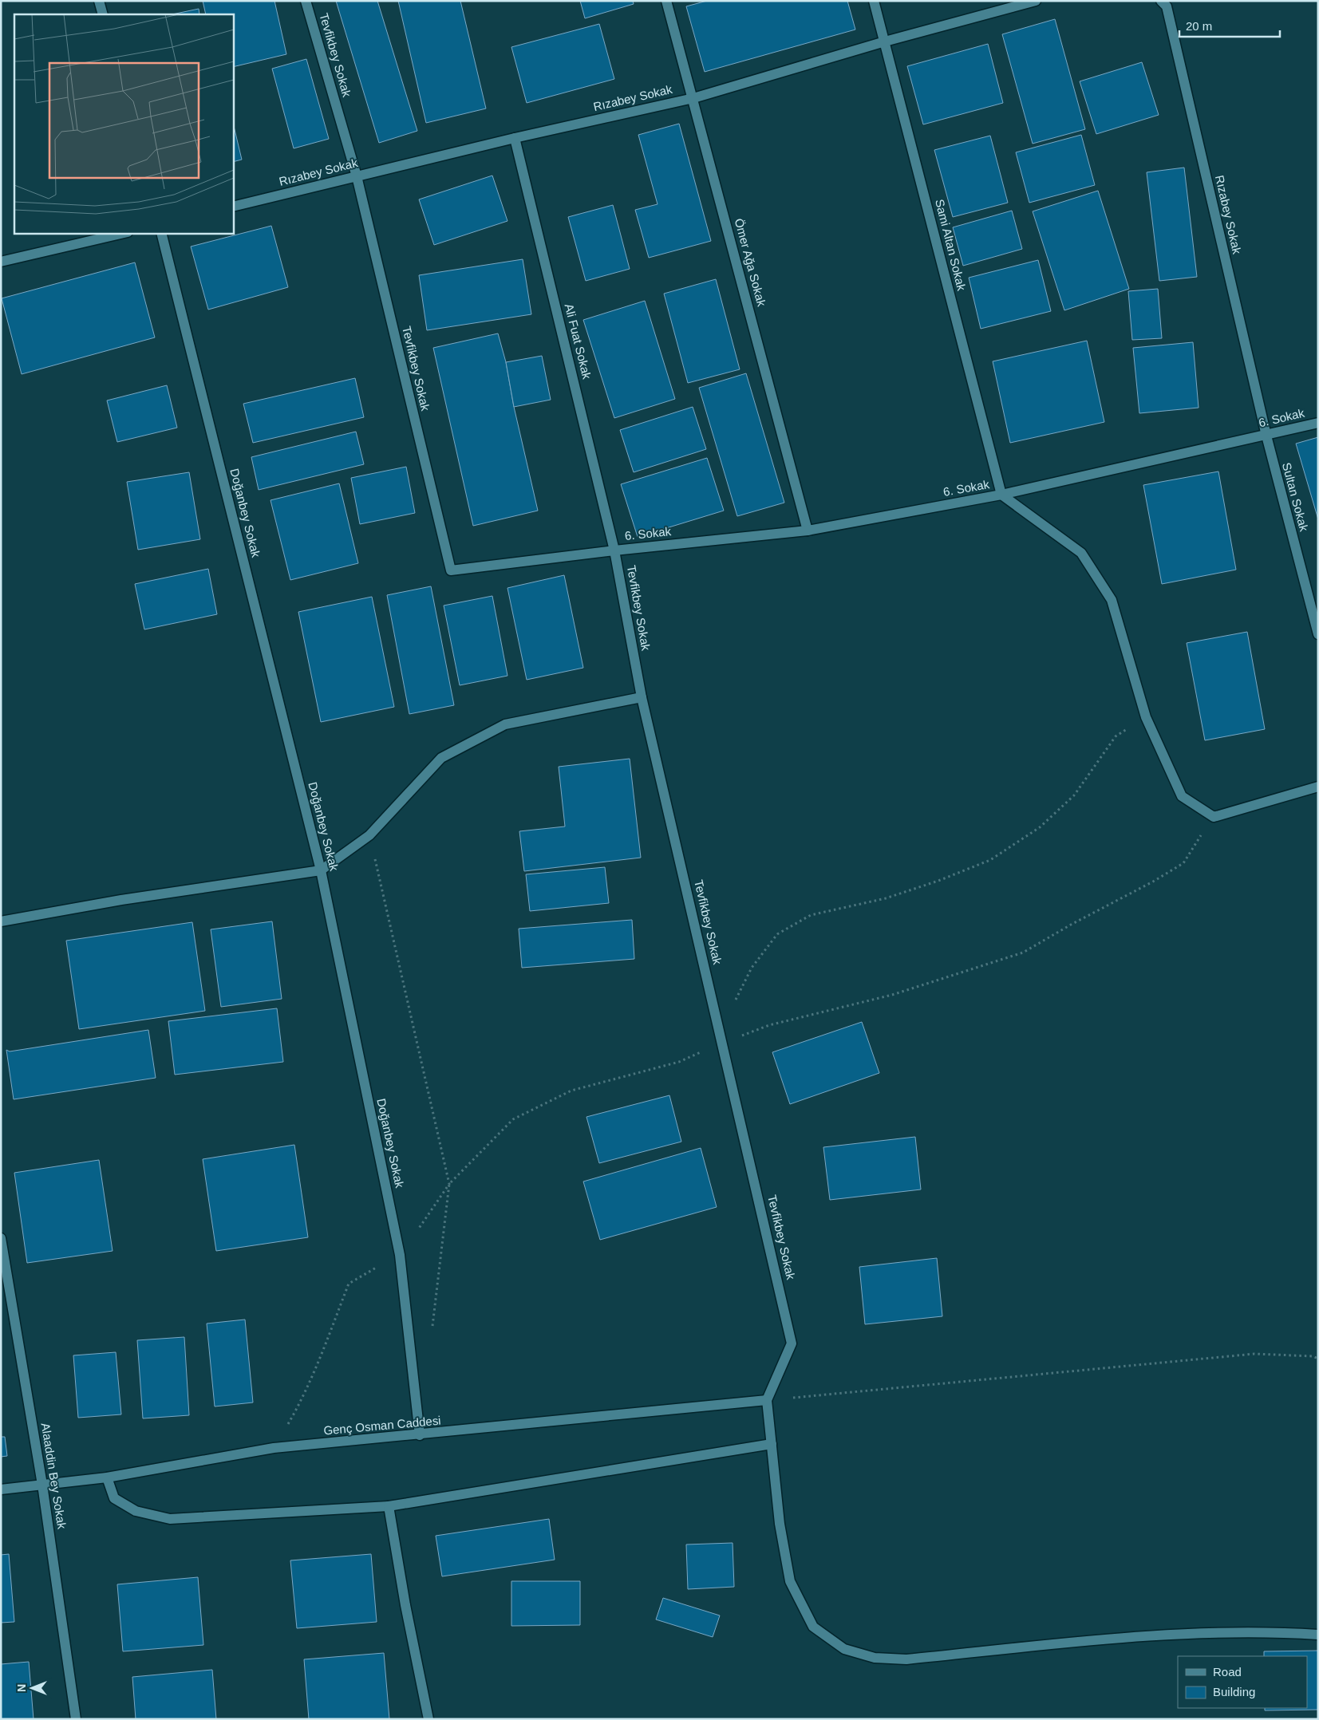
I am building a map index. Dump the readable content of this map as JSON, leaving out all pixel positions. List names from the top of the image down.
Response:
{
  "streets": {
    "street": [
      "Tevfikbey Sokak",
      "Rızabey Sokak",
      "Sami Altan Sokak",
      "Ömer Ağa Sokak",
      "Ali Fuat Sokak",
      "6. Sokak",
      "Sultan Sokak",
      "Doğanbey Sokak",
      "Genç Osman Caddesi",
      "Alaaddin Bey Sokak"
    ]
  },
  "crossings": [
    ["Tevfikbey Sokak", "Rızabey Sokak"],
    ["Tevfikbey Sokak", "Ali Fuat Sokak"],
    ["Tevfikbey Sokak", "6. Sokak"],
    ["Tevfikbey Sokak", "Genç Osman Caddesi"],
    ["Rızabey Sokak", "Sami Altan Sokak"],
    ["Rızabey Sokak", "Ömer Ağa Sokak"],
    ["Rızabey Sokak", "Ali Fuat Sokak"],
    ["Rızabey Sokak", "6. Sokak"],
    ["Rızabey Sokak", "Sultan Sokak"],
    ["Sami Altan Sokak", "6. Sokak"],
    ["Ömer Ağa Sokak", "6. Sokak"],
    ["Ali Fuat Sokak", "6. Sokak"],
    ["6. Sokak", "Sultan Sokak"],
    ["Doğanbey Sokak", "Genç Osman Caddesi"],
    ["Genç Osman Caddesi", "Alaaddin Bey Sokak"]
  ],
  "legend": ["Road", "Building"],
  "scale_bar": "20 m",
  "north": "left"
}
